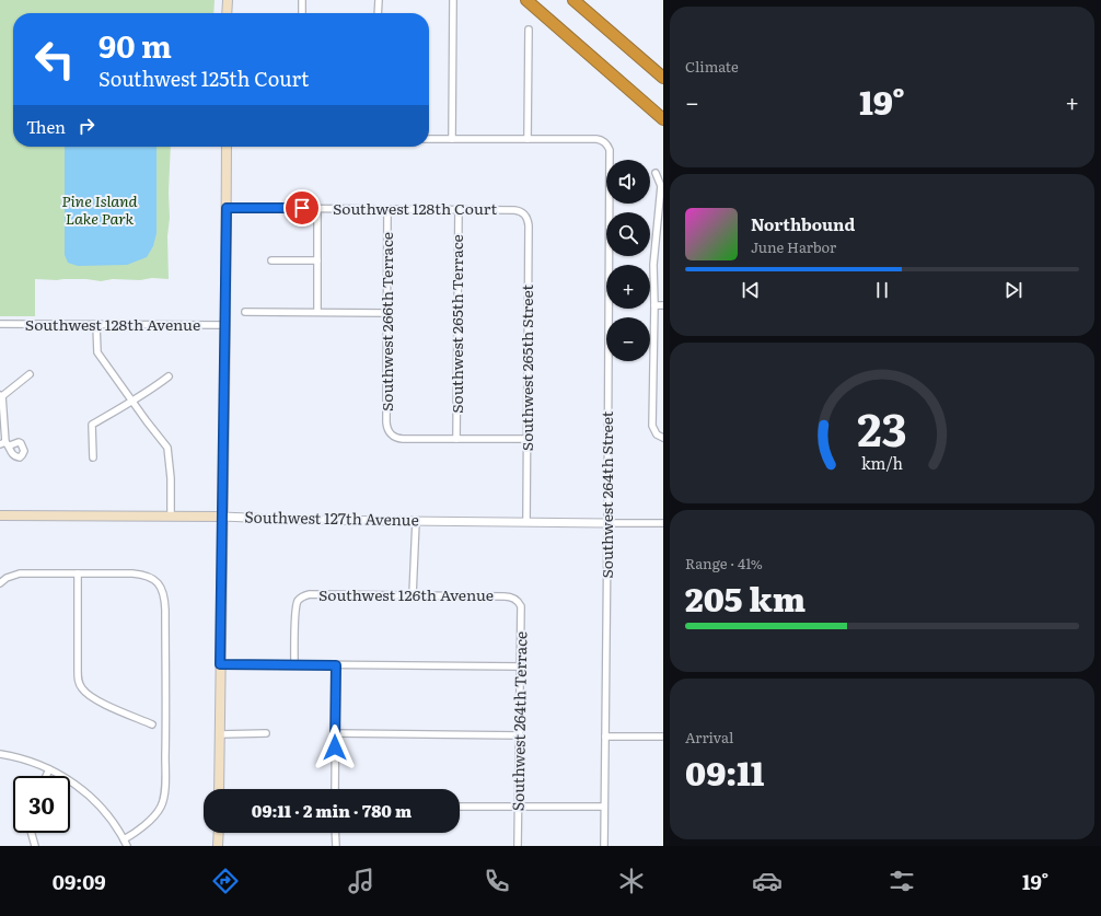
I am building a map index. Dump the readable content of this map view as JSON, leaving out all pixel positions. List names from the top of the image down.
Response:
{
  "streets": {
    "main road": ["Southwest 127th Avenue"],
    "street": [
      "Southwest 128th Court",
      "Southwest 266th Terrace",
      "Southwest 265th Terrace",
      "Southwest 128th Avenue",
      "Southwest 265th Street",
      "Southwest 264th Street",
      "Southwest 126th Avenue",
      "Southwest 264th Terrace"
    ]
  },
  "crossings": [
    ["Southwest 128th Court", "Southwest 266th Terrace"],
    ["Southwest 128th Court", "Southwest 265th Terrace"],
    ["Southwest 128th Court", "Southwest 265th Street"],
    ["Southwest 266th Terrace", "Southwest 265th Terrace"],
    ["Southwest 265th Street", "Southwest 127th Avenue"],
    ["Southwest 264th Street", "Southwest 127th Avenue"],
    ["Southwest 126th Avenue", "Southwest 264th Terrace"]
  ],
  "parks": ["Pine Island Lake Park"],
  "page": {
    "tile": [
      "Climate",
      ["Range · 41%", "205 km"],
      ["Arrival", "09:11"]
    ],
    "turn": ["90 m", "Southwest 125th Court"],
    "heat": ["−", "19°", "+"],
    "then": "Then",
    "map_buttons": ["+", "−"],
    "song": ["Northbound", "June Harbor"],
    "limit": "30",
    "trip": "09:11 · 2 min · 780 m",
    "tabs": ["09:09", "19°"],
    "gauge": ["23", "km/h"]
  }
}
